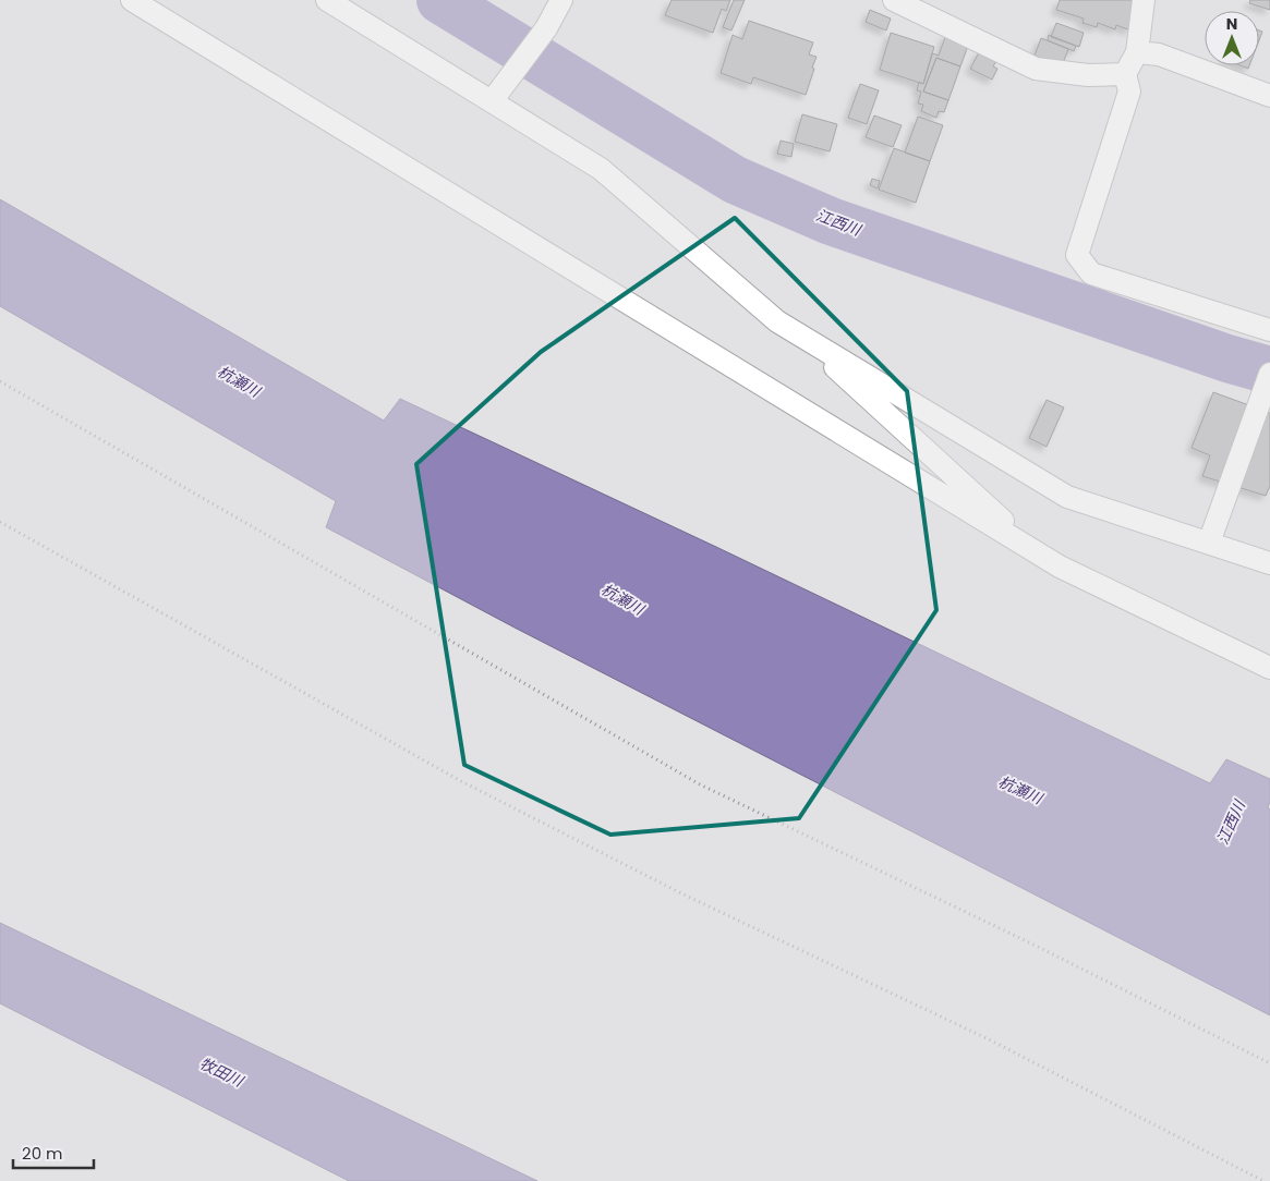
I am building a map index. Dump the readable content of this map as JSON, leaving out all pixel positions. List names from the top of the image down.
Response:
{
  "water": ["江西川", "杭瀬川", "牧田川"],
  "scale_bar": "20 m",
  "north": "top"
}
